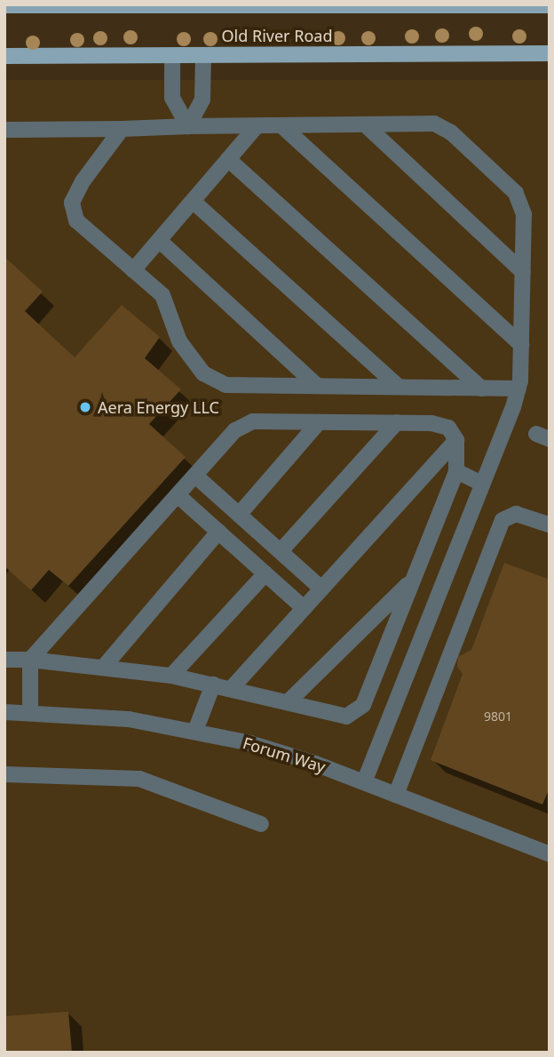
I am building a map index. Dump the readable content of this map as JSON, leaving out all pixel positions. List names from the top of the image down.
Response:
{
  "streets": {
    "main road": ["Old River Road"],
    "street": ["Forum Way"]
  },
  "places": ["Aera Energy LLC"],
  "house_numbers": ["9801"]
}
